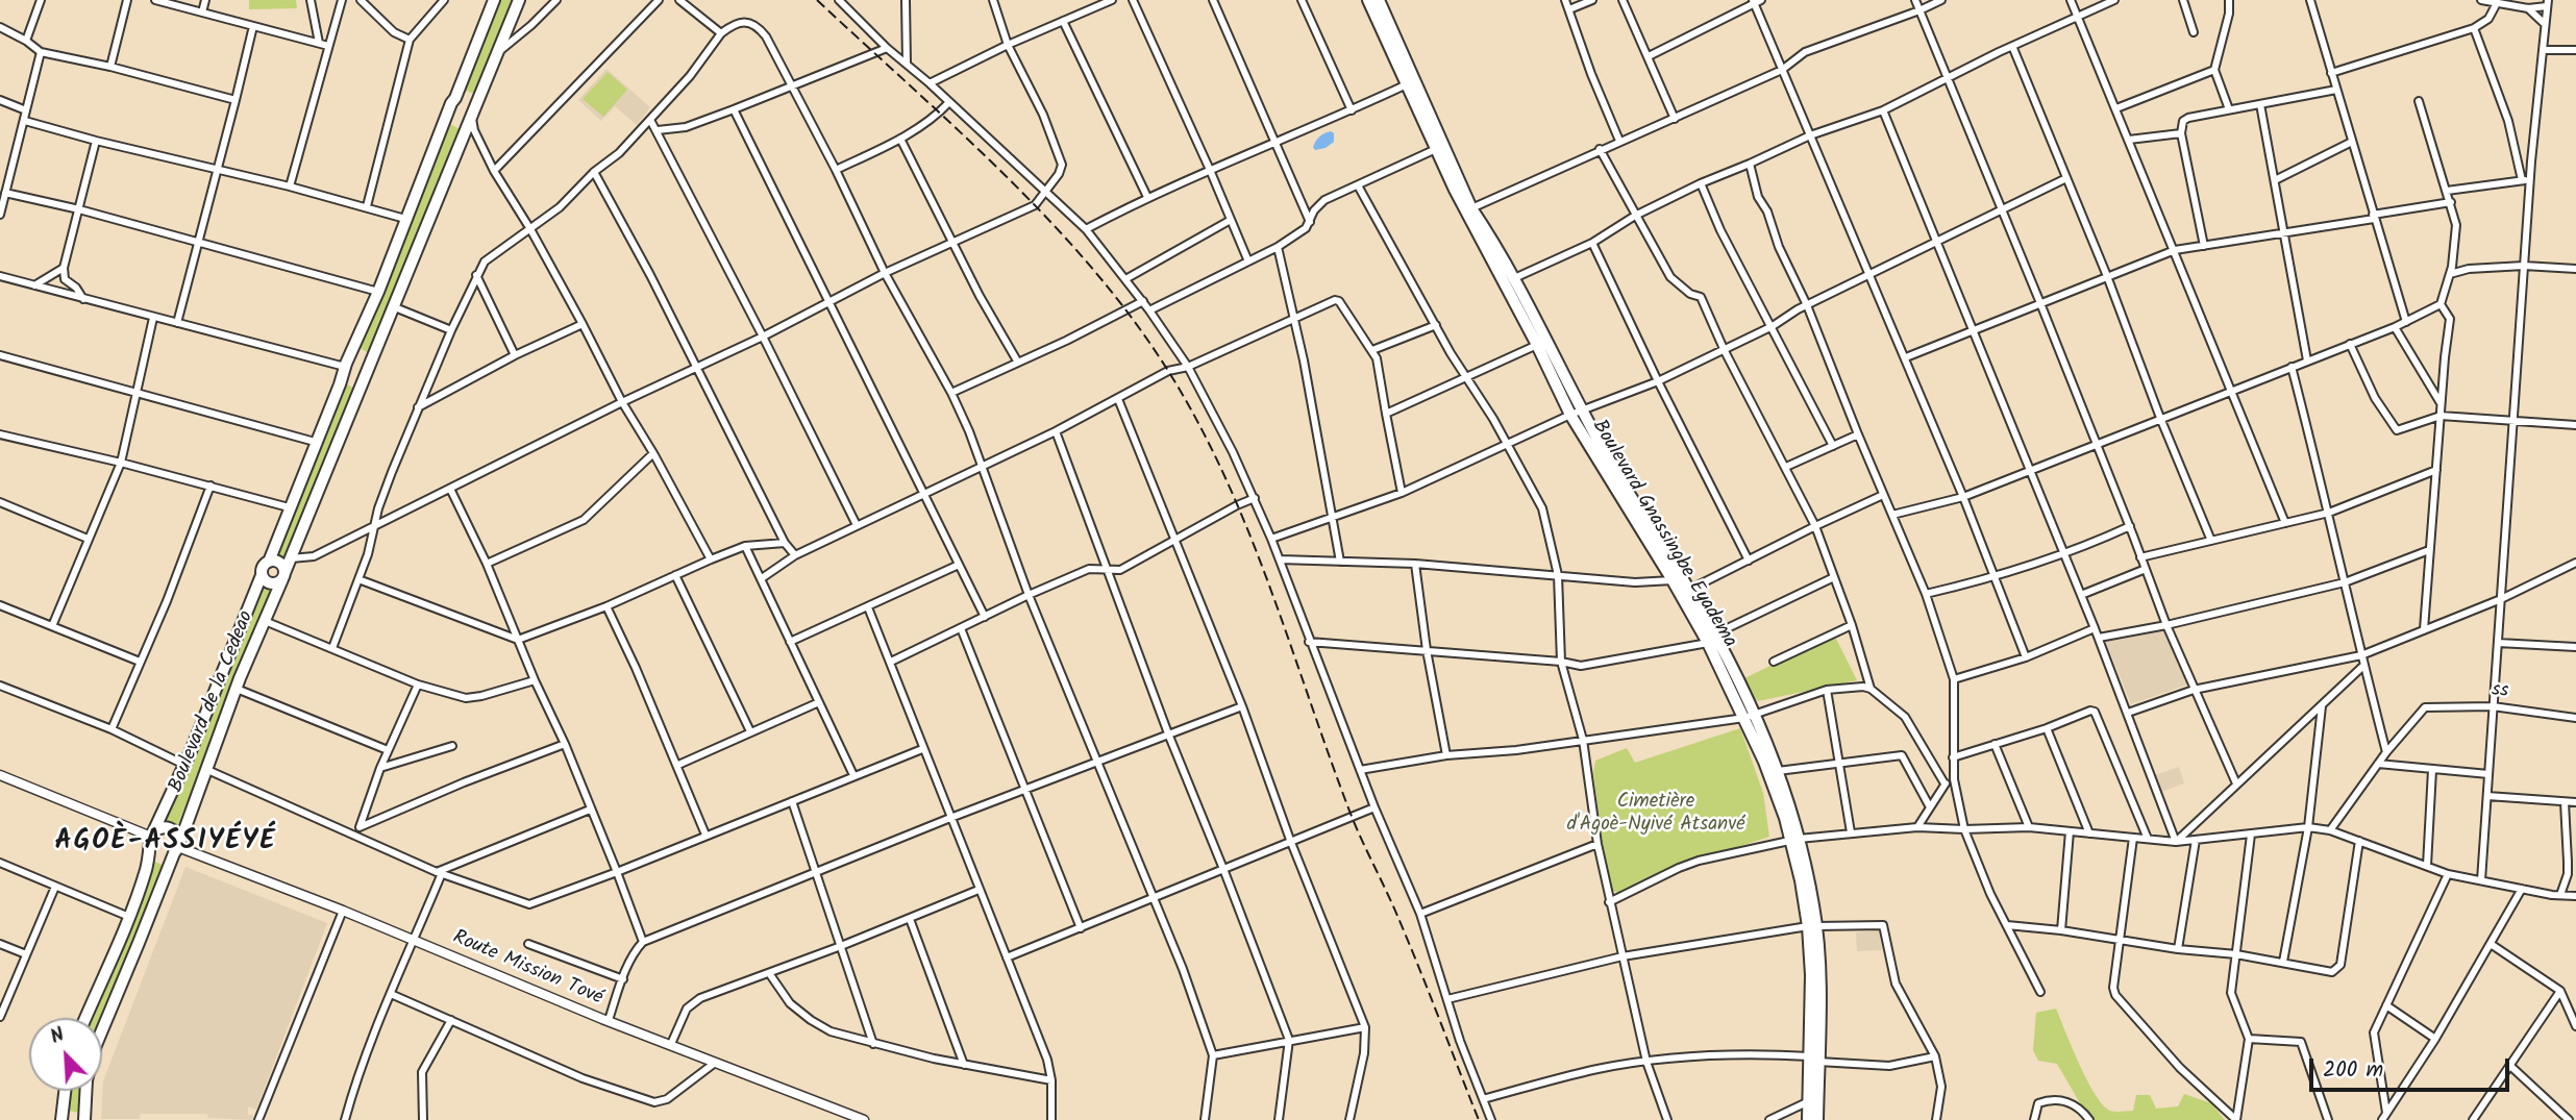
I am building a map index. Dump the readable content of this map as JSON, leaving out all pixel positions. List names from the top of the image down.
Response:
{
  "streets": {
    "main road": ["Boulevard Gnassingbe Eyadema", "Boulevard de la Cedeao"],
    "street": ["ss", "Route Mission Tové"]
  },
  "crossings": [
    ["Boulevard de la Cedeao", "Route Mission Tové"]
  ],
  "districts": ["AGOÈ-ASSIYÉYÉ"],
  "parks": ["Cimetière d'Agoè-Nyivé Atsanvé"],
  "scale_bar": "200 m",
  "north": "top left"
}
